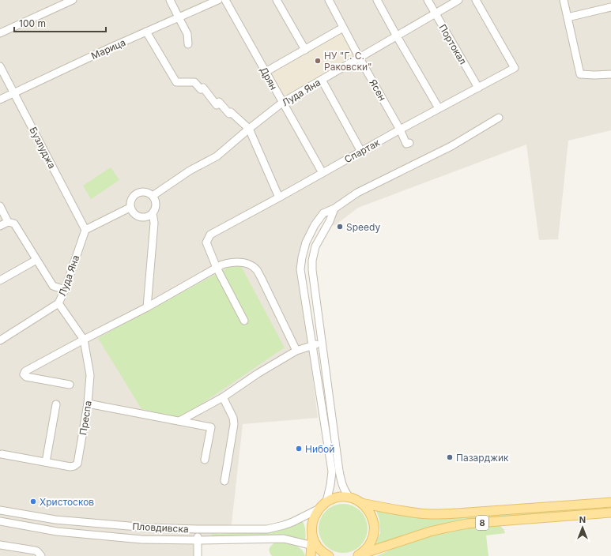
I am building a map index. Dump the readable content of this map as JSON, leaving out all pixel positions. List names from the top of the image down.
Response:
{
  "streets": {
    "main road": ["8"],
    "street": [
      "Портокал",
      "Марица",
      "Дрян",
      "Ясен",
      "Луда Яна",
      "Бузлуджа",
      "Спартак",
      "Преспа",
      "Пловдивска"
    ]
  },
  "crossings": [
    ["Портокал", "Луда Яна"],
    ["Портокал", "Спартак"],
    ["Марица", "Бузлуджа"],
    ["Дрян", "Луда Яна"],
    ["Дрян", "Спартак"],
    ["Ясен", "Луда Яна"],
    ["Ясен", "Спартак"],
    ["Луда Яна", "Бузлуджа"],
    ["Луда Яна", "Преспа"]
  ],
  "places": [
    "НУ \"Г. С. Раковски\"",
    "Speedy",
    "Нибой",
    "Пазарджик",
    "Христосков"
  ],
  "scale_bar": "100 m",
  "north": "top"
}
